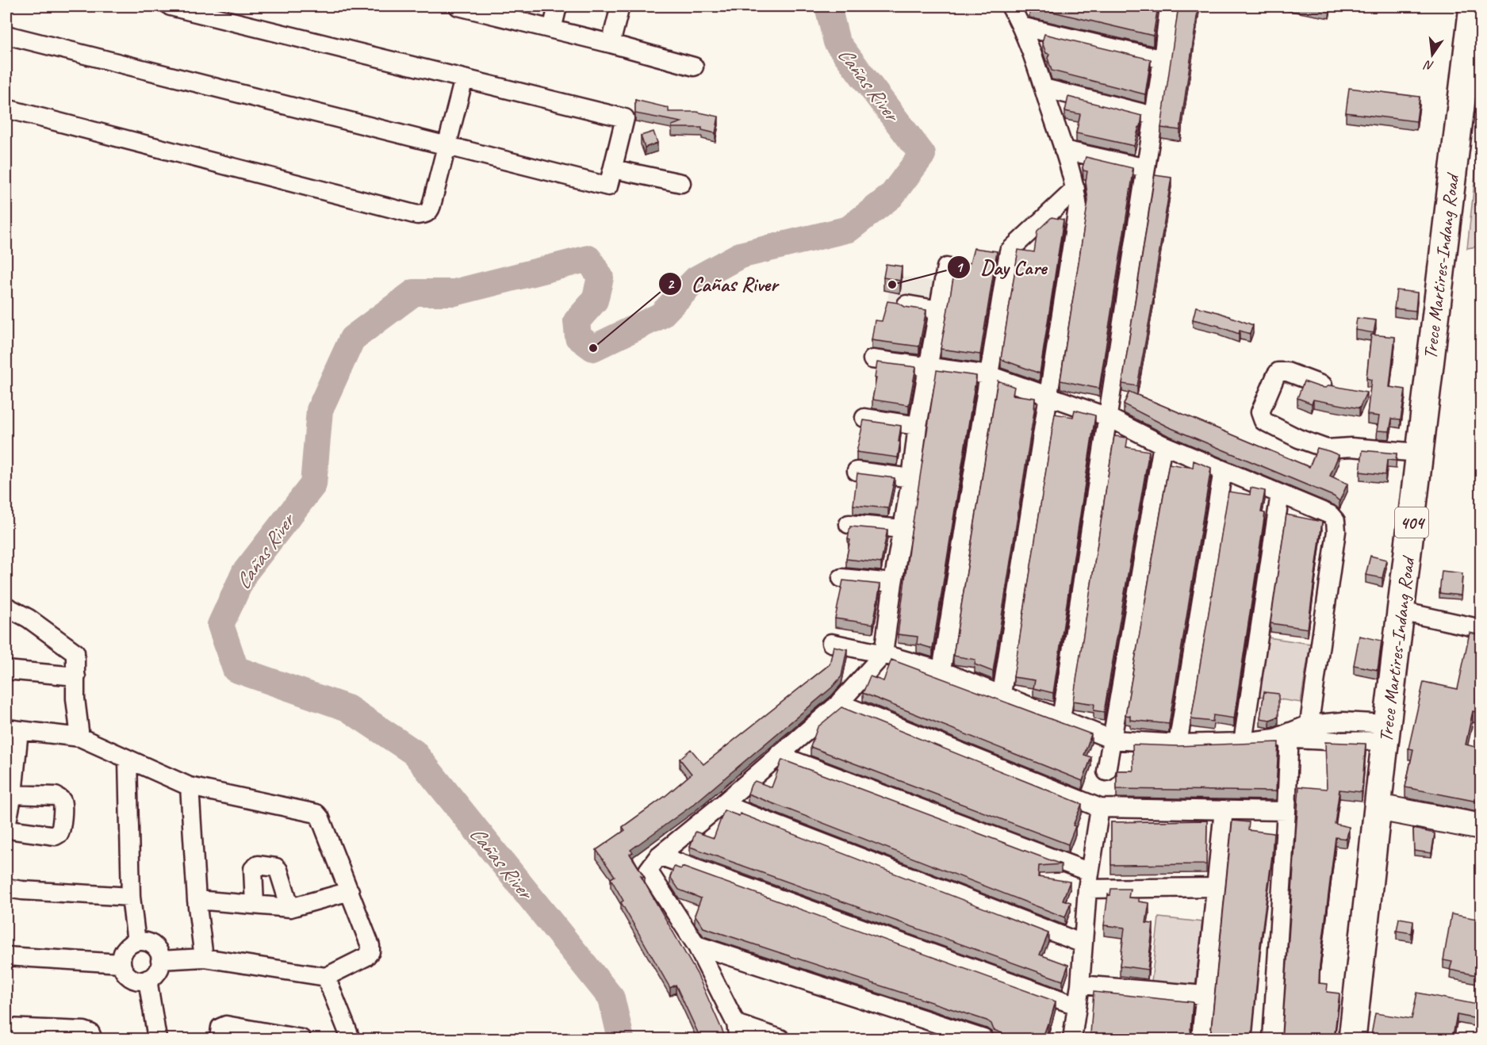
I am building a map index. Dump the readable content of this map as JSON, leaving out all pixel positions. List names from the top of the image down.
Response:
{
  "streets": {
    "main road": ["Trece Martires-Indang Road", "404"]
  },
  "water": ["Cañas River"],
  "places": ["Day Care", "Cañas River"],
  "north": "bottom"
}
